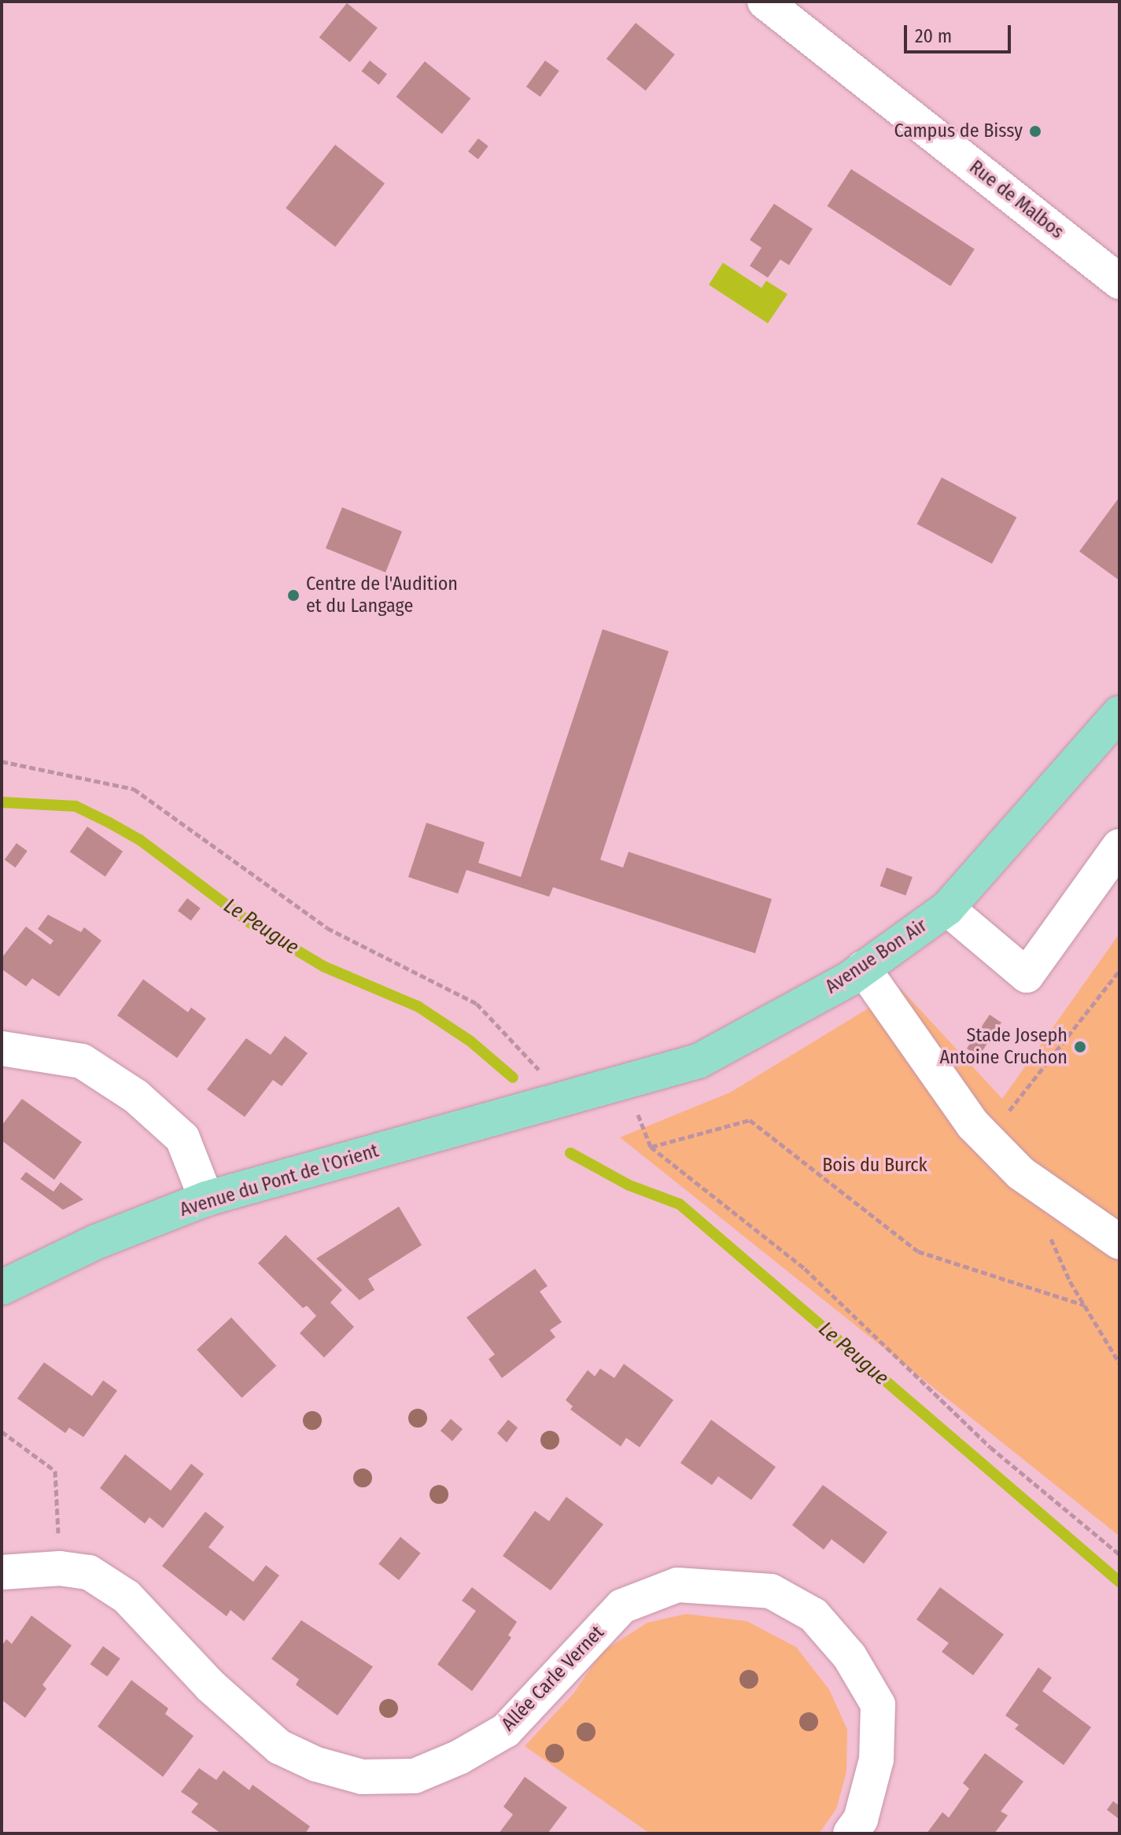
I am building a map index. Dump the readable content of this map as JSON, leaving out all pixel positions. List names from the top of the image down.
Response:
{
  "streets": {
    "main road": ["Avenue Bon Air", "Avenue du Pont de l'Orient"],
    "street": ["Rue de Malbos", "Allée Carle Vernet"]
  },
  "crossings": [
    ["Avenue Bon Air", "Avenue du Pont de l'Orient"]
  ],
  "water": ["Le Peugue"],
  "parks": ["Bois du Burck"],
  "places": ["Campus de Bissy", "Centre de l'Audition et du Langage", "Stade Joseph Antoine Cruchon"],
  "scale_bar": "20 m"
}
